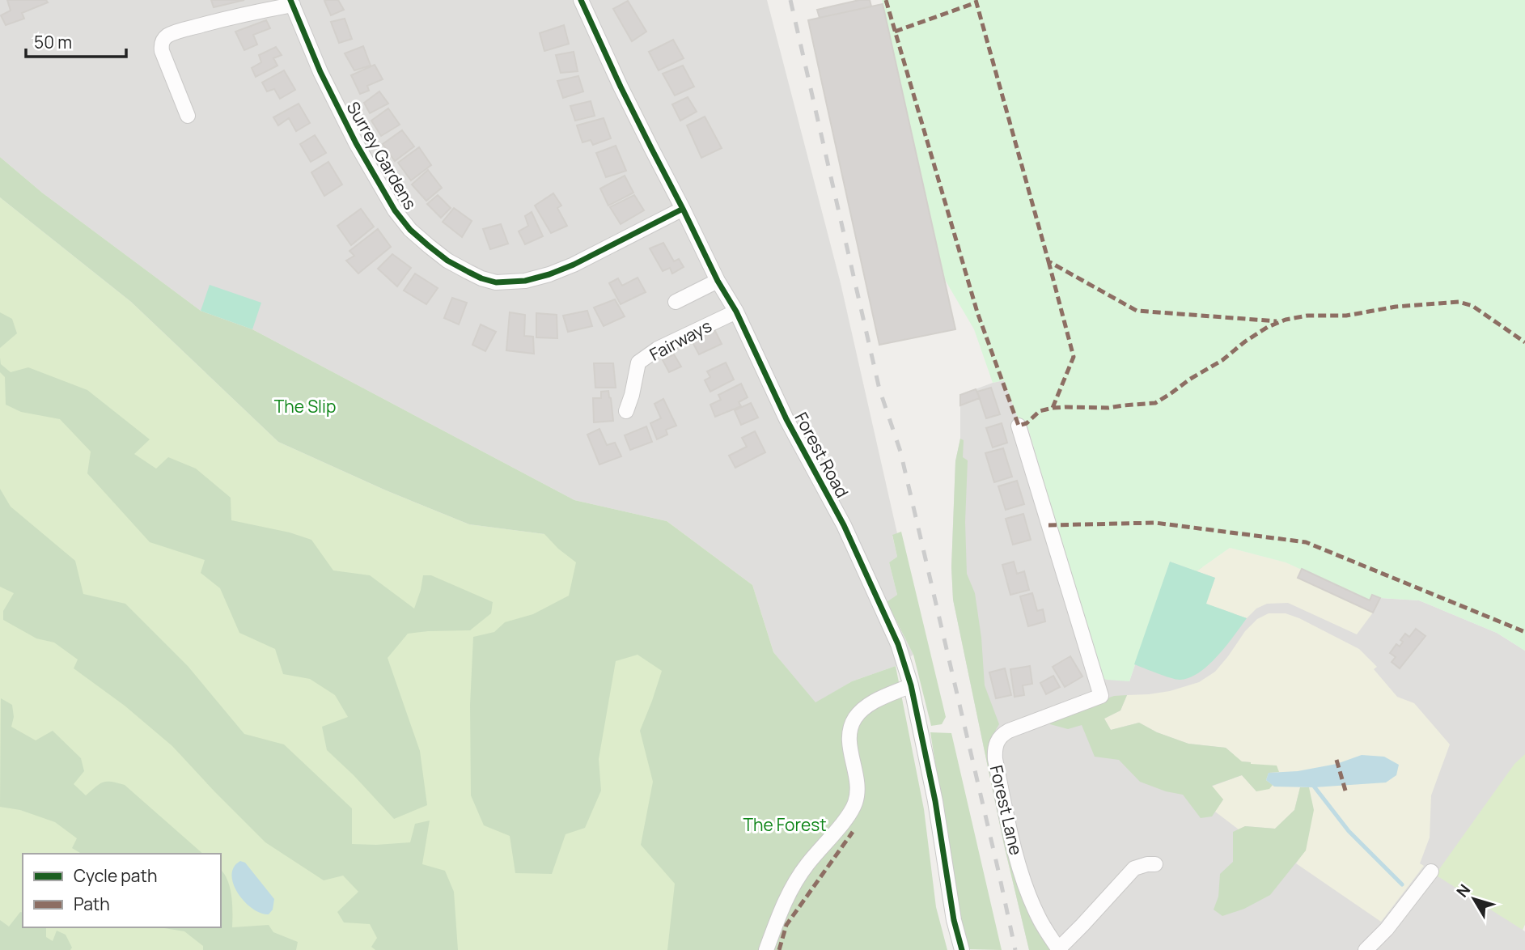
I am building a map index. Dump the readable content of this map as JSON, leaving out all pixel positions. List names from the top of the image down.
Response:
{
  "streets": {
    "street": [
      "Surrey Gardens",
      "Fairways",
      "Forest Road",
      "Forest Lane"
    ]
  },
  "crossings": [
    ["Surrey Gardens", "Forest Road"],
    ["Fairways", "Forest Road"]
  ],
  "parks": ["The Slip", "The Forest"],
  "legend": ["Cycle path", "Path"],
  "scale_bar": "50 m",
  "north": "top left"
}
